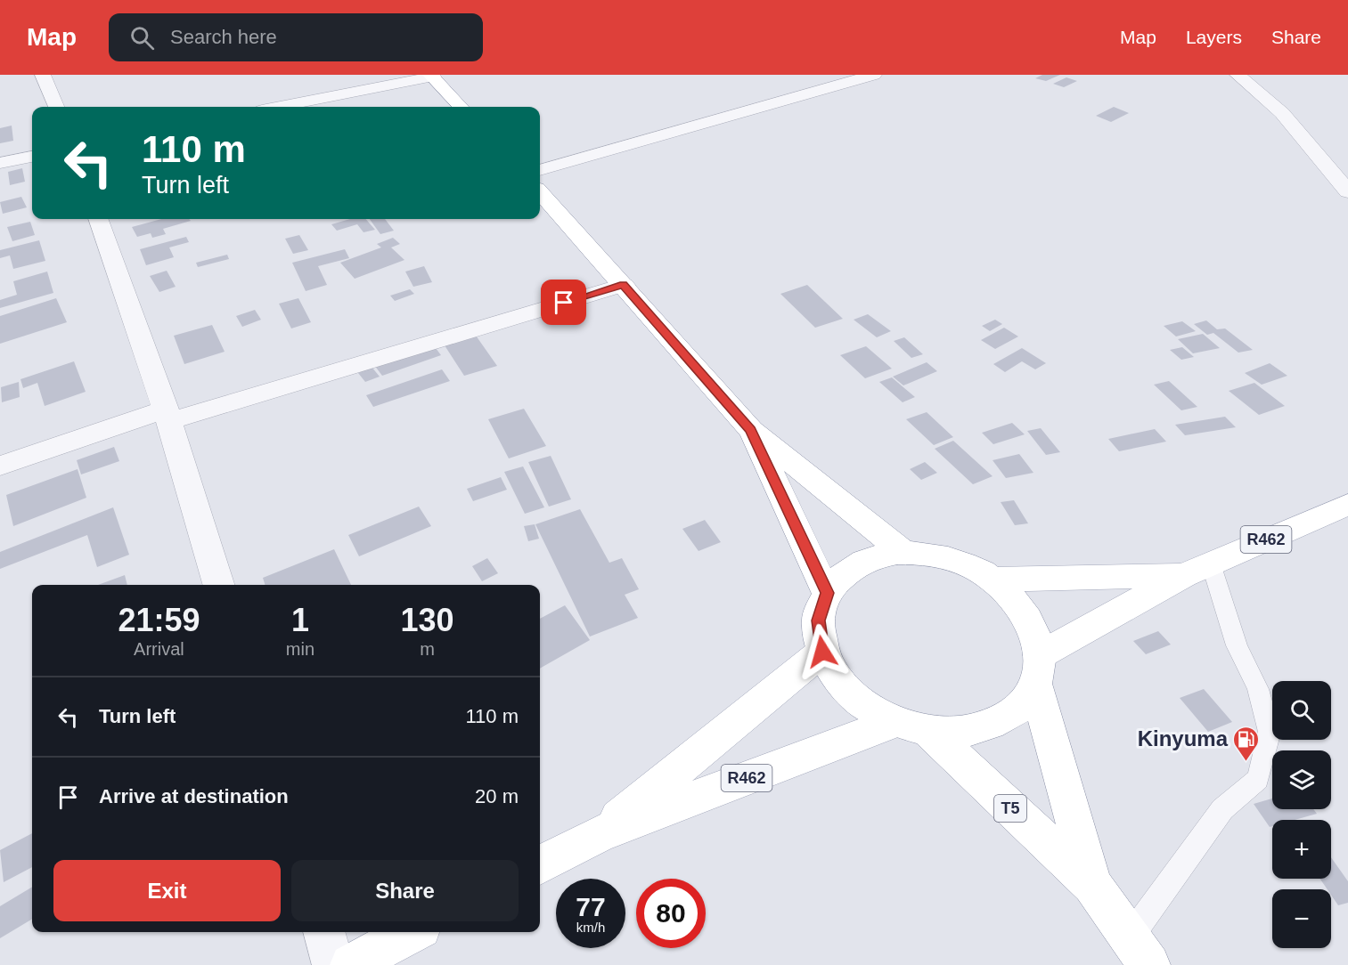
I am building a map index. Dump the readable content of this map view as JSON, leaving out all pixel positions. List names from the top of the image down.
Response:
{
  "streets": {
    "main road": ["R462", "T5"]
  },
  "crossings": [
    ["R462", "T5"]
  ],
  "places": {
    "fuel station": ["Kinyuma"]
  },
  "page": {
    "header": "Map",
    "search": "Search here",
    "nav": ["Map", "Layers", "Share"],
    "turn": ["110 m", "Turn left"],
    "eta": [
      "21:59",
      "Arrival",
      "1",
      "min",
      "130",
      "m"
    ],
    "list": [
      {
        "name": "Turn left",
        "value": "110 m"
      },
      {
        "name": "Arrive at destination",
        "value": "20 m"
      }
    ],
    "map_buttons": ["+", "−"],
    "buttons": ["Exit", "Share"],
    "speed": "77 km/h",
    "limit": "80"
  }
}
